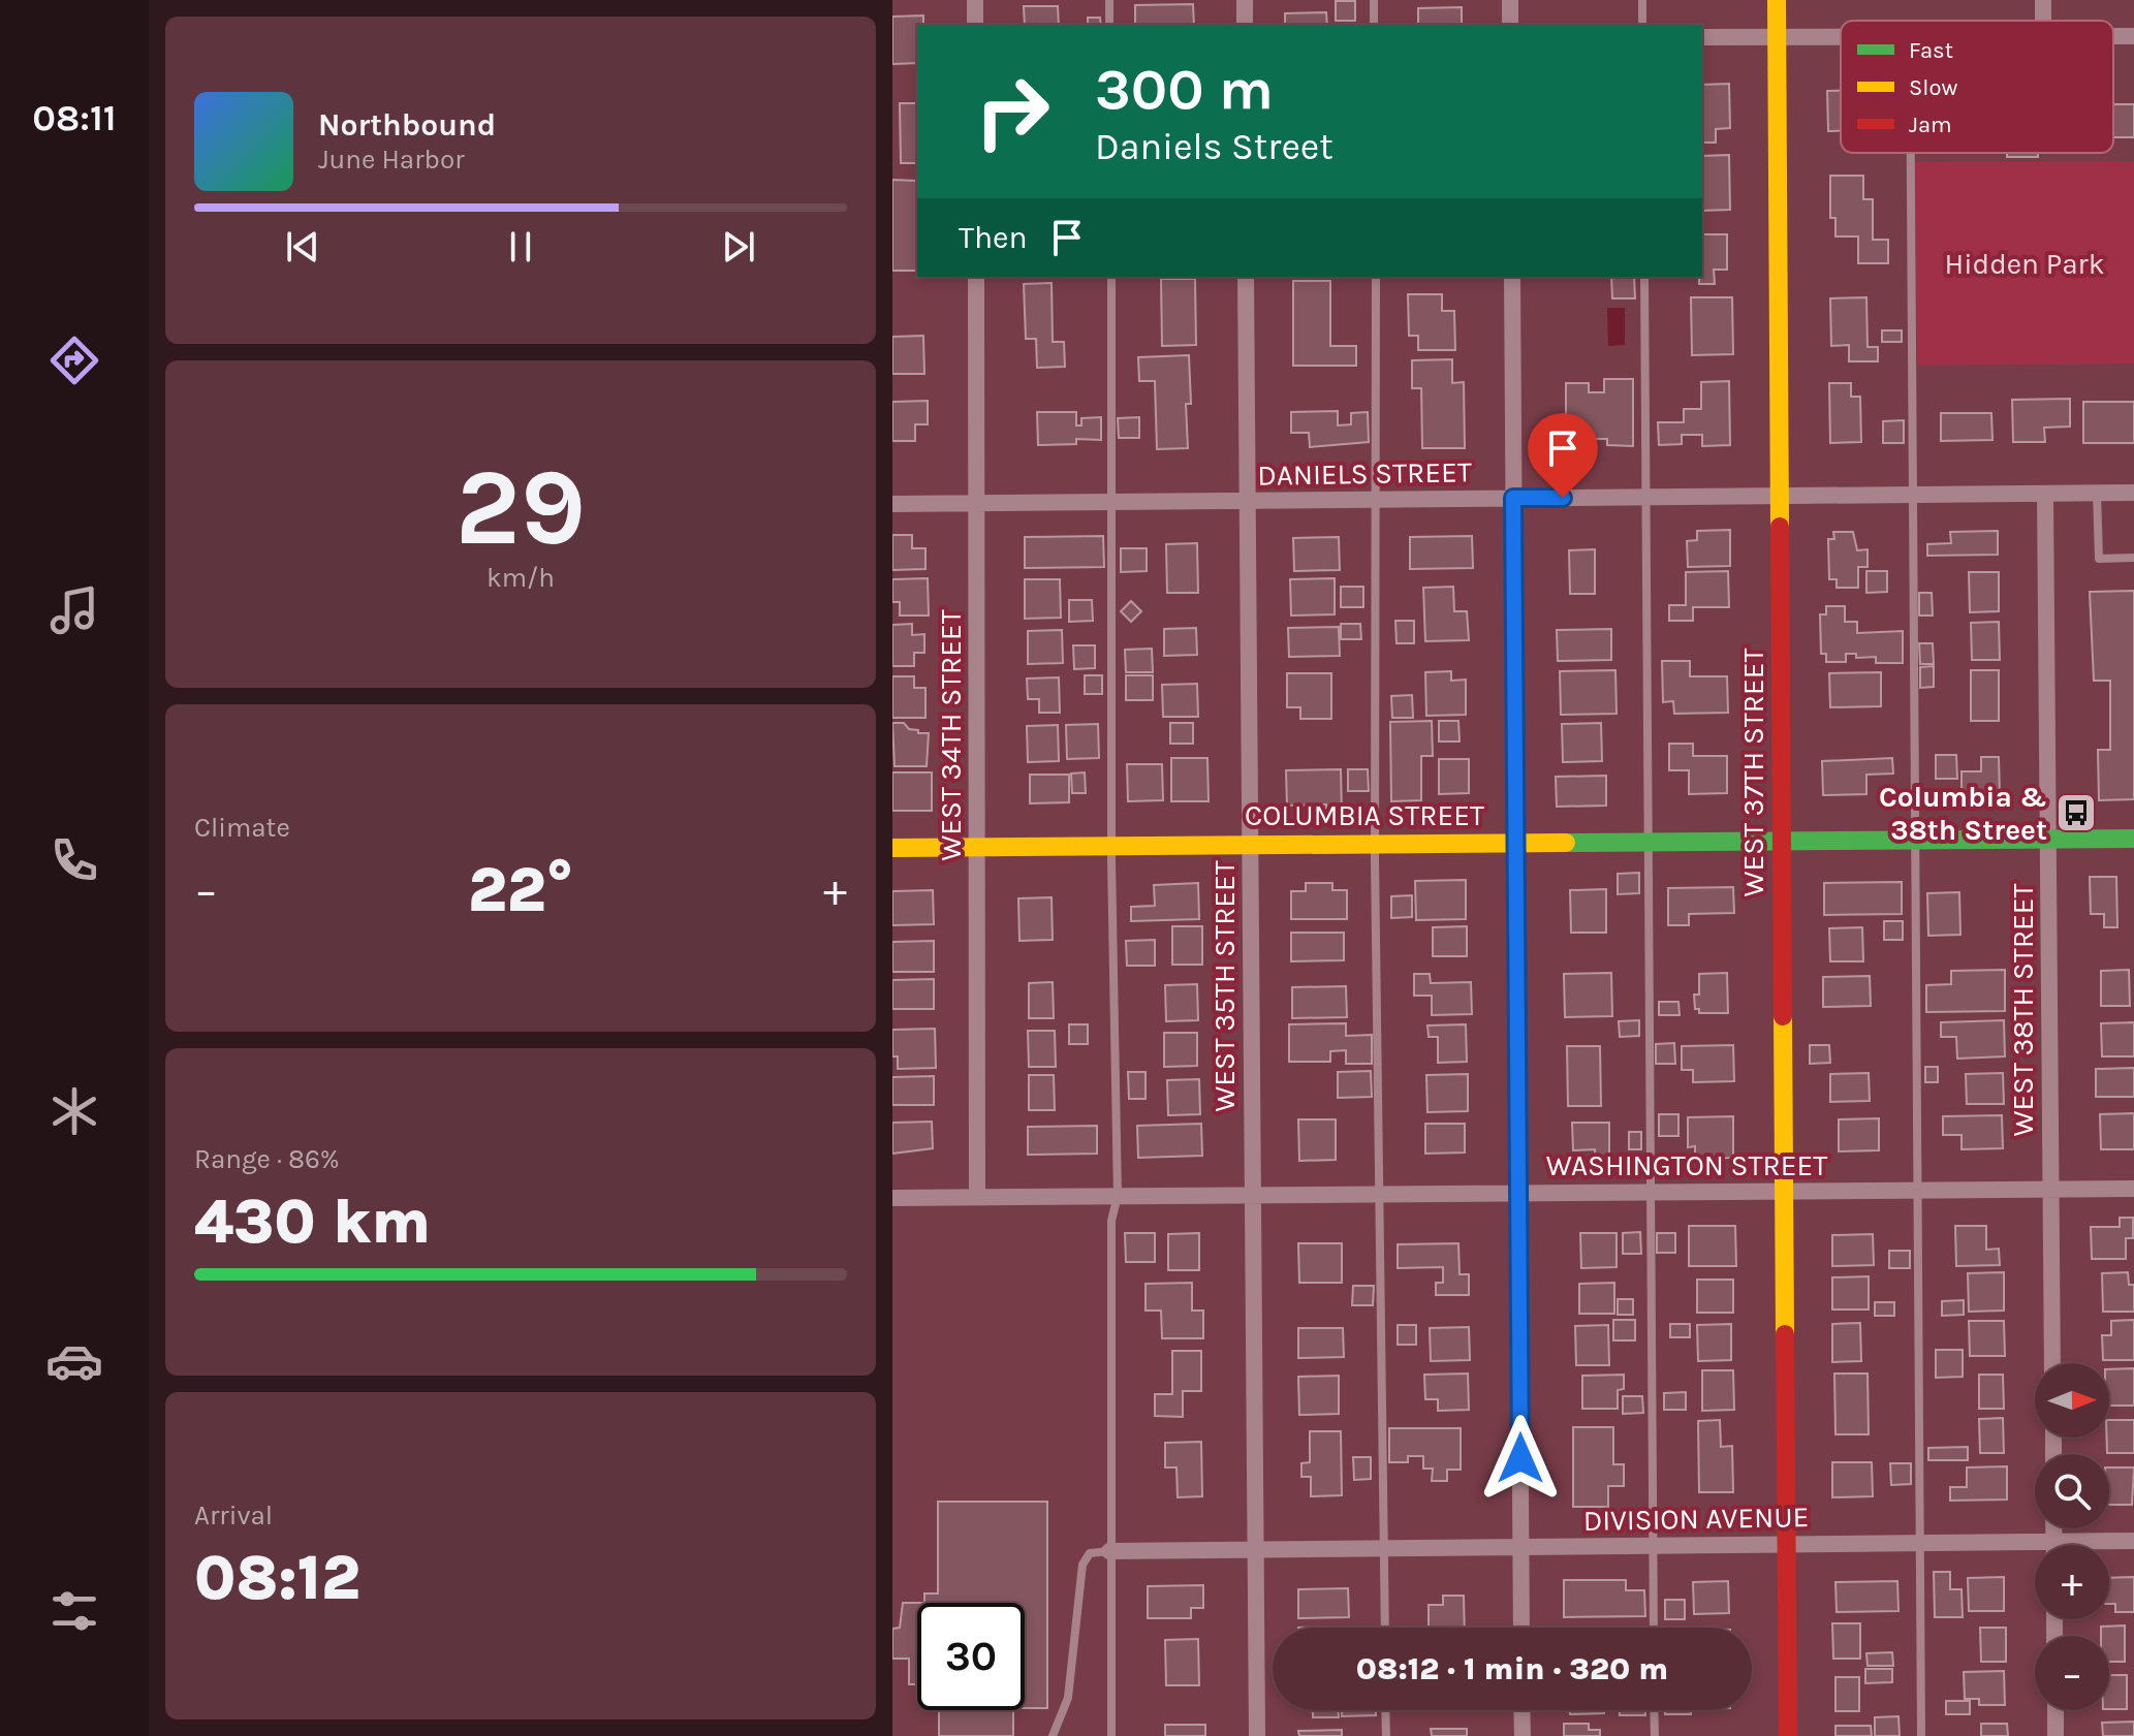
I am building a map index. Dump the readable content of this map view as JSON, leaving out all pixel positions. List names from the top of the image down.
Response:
{
  "streets": {
    "street": [
      "DANIELS STREET",
      "WEST 34TH STREET",
      "WEST 37TH STREET",
      "COLUMBIA STREET",
      "WEST 35TH STREET",
      "WEST 38TH STREET",
      "WASHINGTON STREET",
      "DIVISION AVENUE"
    ]
  },
  "crossings": [
    ["DANIELS STREET", "WEST 34TH STREET"],
    ["DANIELS STREET", "WEST 37TH STREET"],
    ["DANIELS STREET", "WEST 35TH STREET"],
    ["DANIELS STREET", "WEST 38TH STREET"],
    ["WEST 34TH STREET", "COLUMBIA STREET"],
    ["WEST 34TH STREET", "WASHINGTON STREET"],
    ["WEST 37TH STREET", "COLUMBIA STREET"],
    ["WEST 37TH STREET", "WASHINGTON STREET"],
    ["WEST 37TH STREET", "DIVISION AVENUE"],
    ["COLUMBIA STREET", "WEST 35TH STREET"],
    ["COLUMBIA STREET", "WEST 38TH STREET"],
    ["WEST 35TH STREET", "WASHINGTON STREET"],
    ["WEST 35TH STREET", "DIVISION AVENUE"],
    ["WEST 38TH STREET", "WASHINGTON STREET"]
  ],
  "parks": ["Hidden Park"],
  "places": {
    "bus stop": ["Columbia & 38th Street"]
  },
  "legend": ["Fast", "Slow", "Jam"],
  "north": "right",
  "page": {
    "tabs": "08:11",
    "turn": ["300 m", "Daniels Street"],
    "song": ["Northbound", "June Harbor"],
    "then": "Then",
    "tile": [
      ["29", "km/h"],
      "Climate",
      ["Range · 86%", "430 km"],
      ["Arrival", "08:12"]
    ],
    "heat": ["−", "22°", "+"],
    "map_buttons": ["+", "−"],
    "limit": "30",
    "trip": "08:12 · 1 min · 320 m"
  }
}
